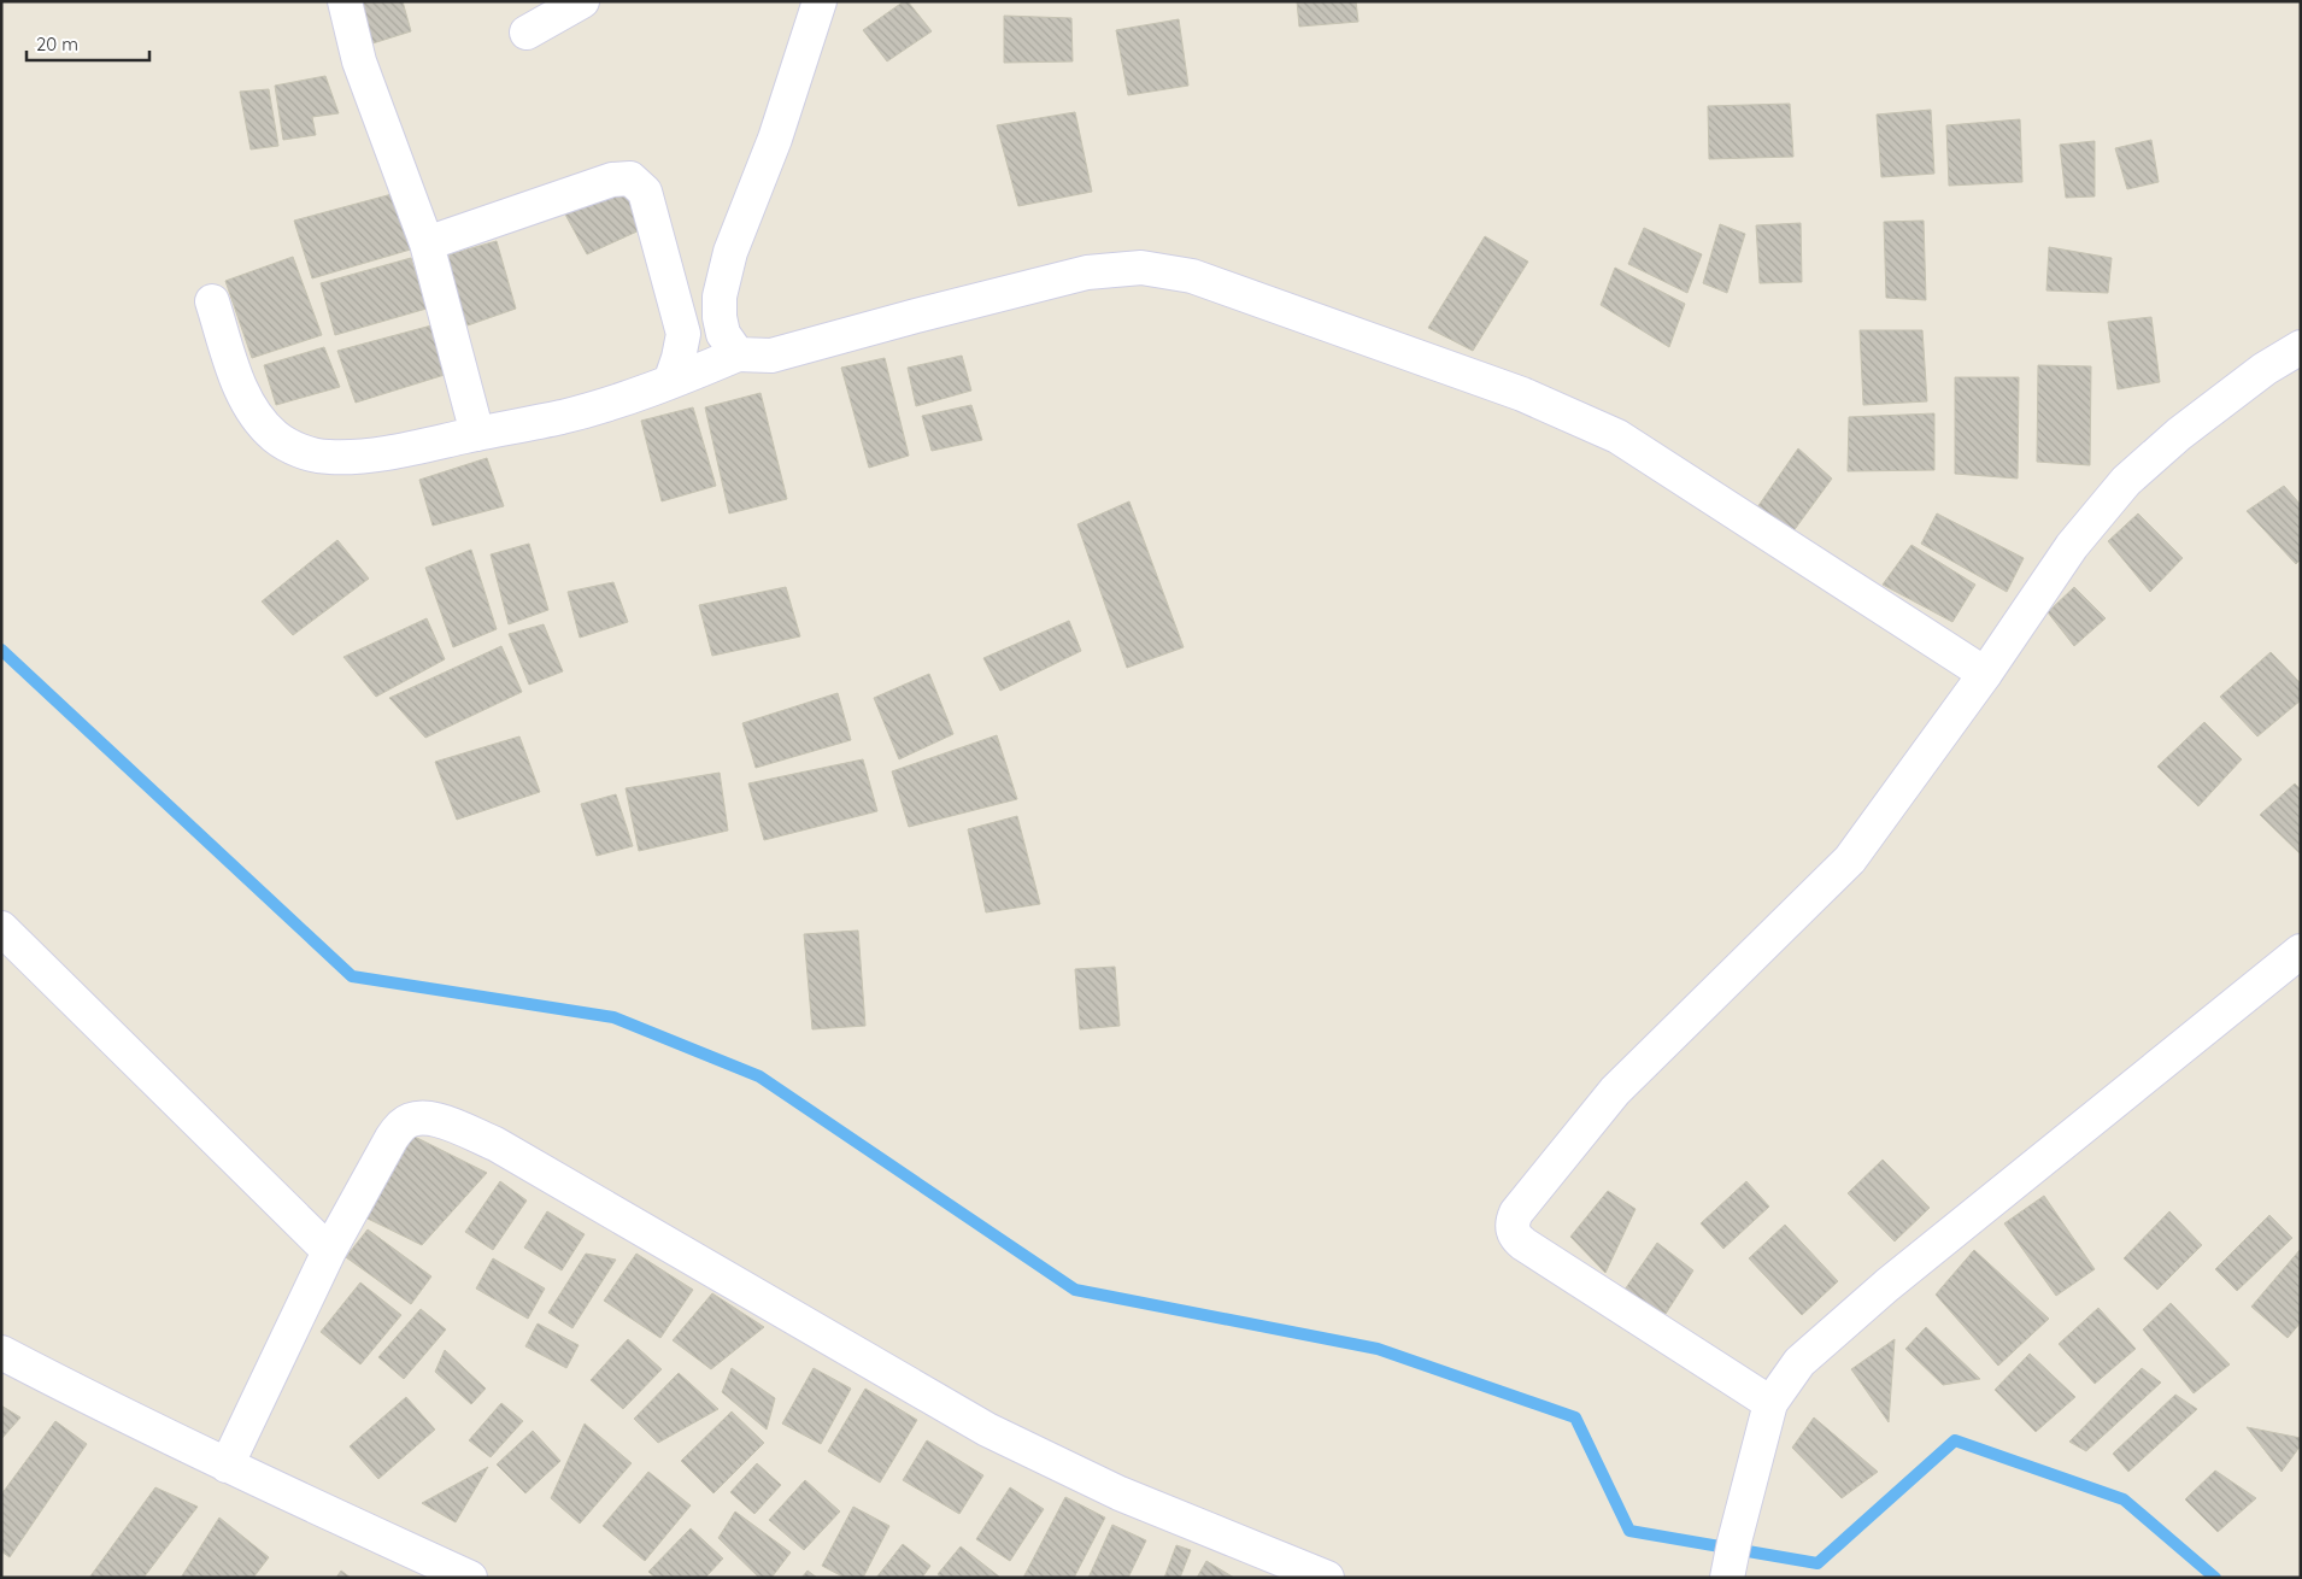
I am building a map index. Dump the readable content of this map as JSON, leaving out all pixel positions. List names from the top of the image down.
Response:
{
  "scale_bar": "20 m"
}
